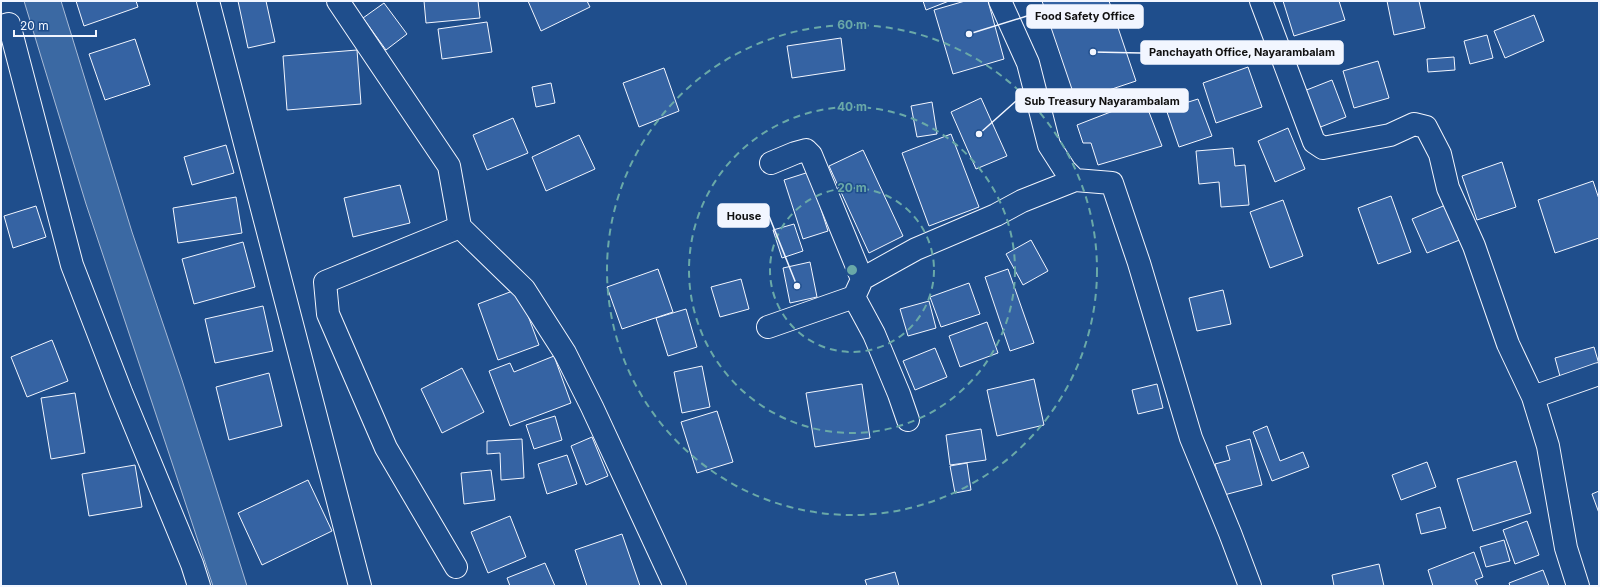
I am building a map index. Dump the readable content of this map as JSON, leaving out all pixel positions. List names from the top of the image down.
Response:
{
  "places": [
    "Food Safety Office",
    "Panchayath Office, Nayarambalam",
    "Sub Treasury Nayarambalam",
    "House"
  ],
  "scale_bar": "20 m",
  "rings": ["60 m", "40 m", "20 m"]
}
